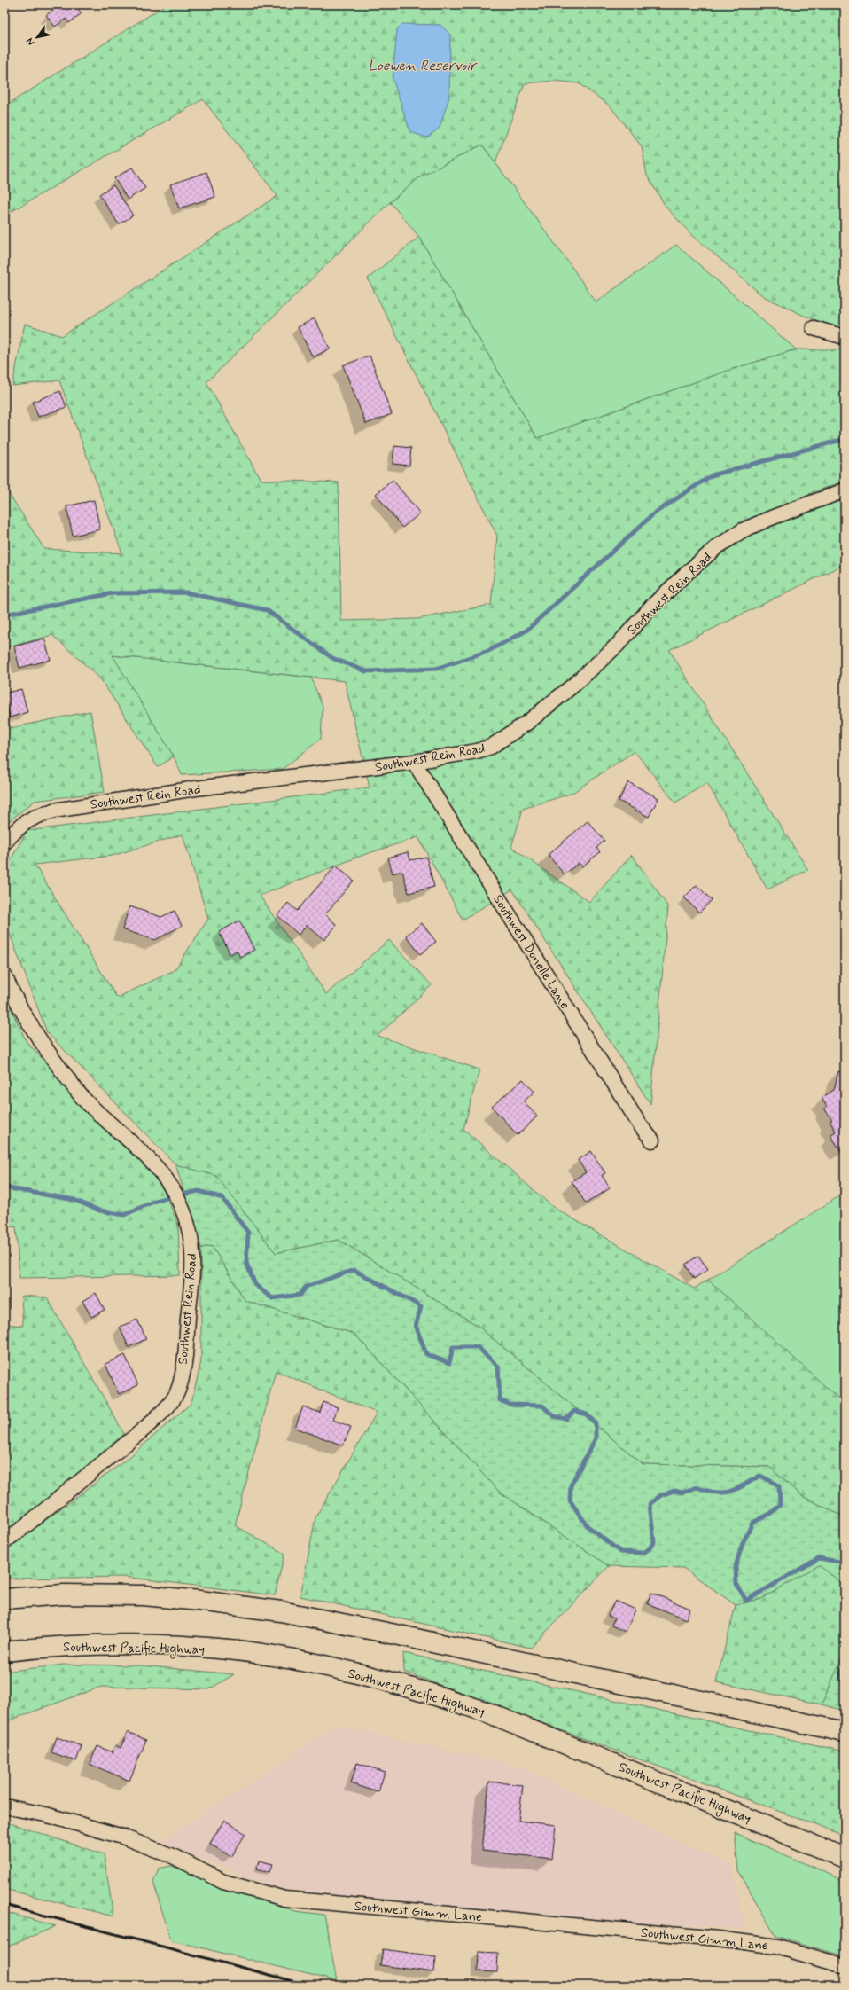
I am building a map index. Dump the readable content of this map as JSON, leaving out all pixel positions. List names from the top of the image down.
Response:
{
  "streets": {
    "highway": ["Southwest Pacific Highway"],
    "street": ["Southwest Rein Road", "Southwest Donelle Lane", "Southwest Gimm Lane"]
  },
  "crossings": [
    ["Southwest Rein Road", "Southwest Donelle Lane"]
  ],
  "water": ["Loewen Reservoir"],
  "north": "bottom left"
}
